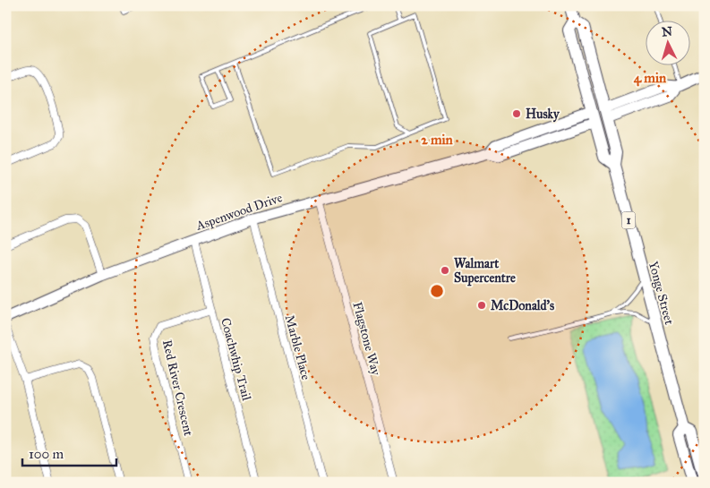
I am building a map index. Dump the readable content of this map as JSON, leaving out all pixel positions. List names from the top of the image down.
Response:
{
  "streets": {
    "main road": ["1", "Yonge Street"],
    "street": [
      "Aspenwood Drive",
      "Flagstone Way",
      "Marble Place",
      "Coachwhip Trail",
      "Red River Crescent"
    ]
  },
  "crossings": [
    ["Aspenwood Drive", "Yonge Street"],
    ["Aspenwood Drive", "Flagstone Way"],
    ["Aspenwood Drive", "Marble Place"],
    ["Aspenwood Drive", "Coachwhip Trail"],
    ["Coachwhip Trail", "Red River Crescent"]
  ],
  "places": ["Husky", "Walmart Supercentre", "McDonald's"],
  "scale_bar": "100 m",
  "north": "top",
  "rings": ["4 min", "2 min"]
}
